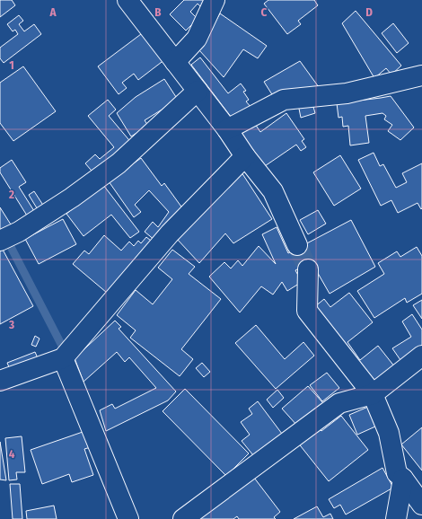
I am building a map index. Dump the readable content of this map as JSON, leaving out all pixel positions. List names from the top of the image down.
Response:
{
  "grid": {
    "columns": [
      "A",
      "B",
      "C",
      "D"
    ],
    "rows": [
      "1",
      "2",
      "3",
      "4"
    ]
  }
}
